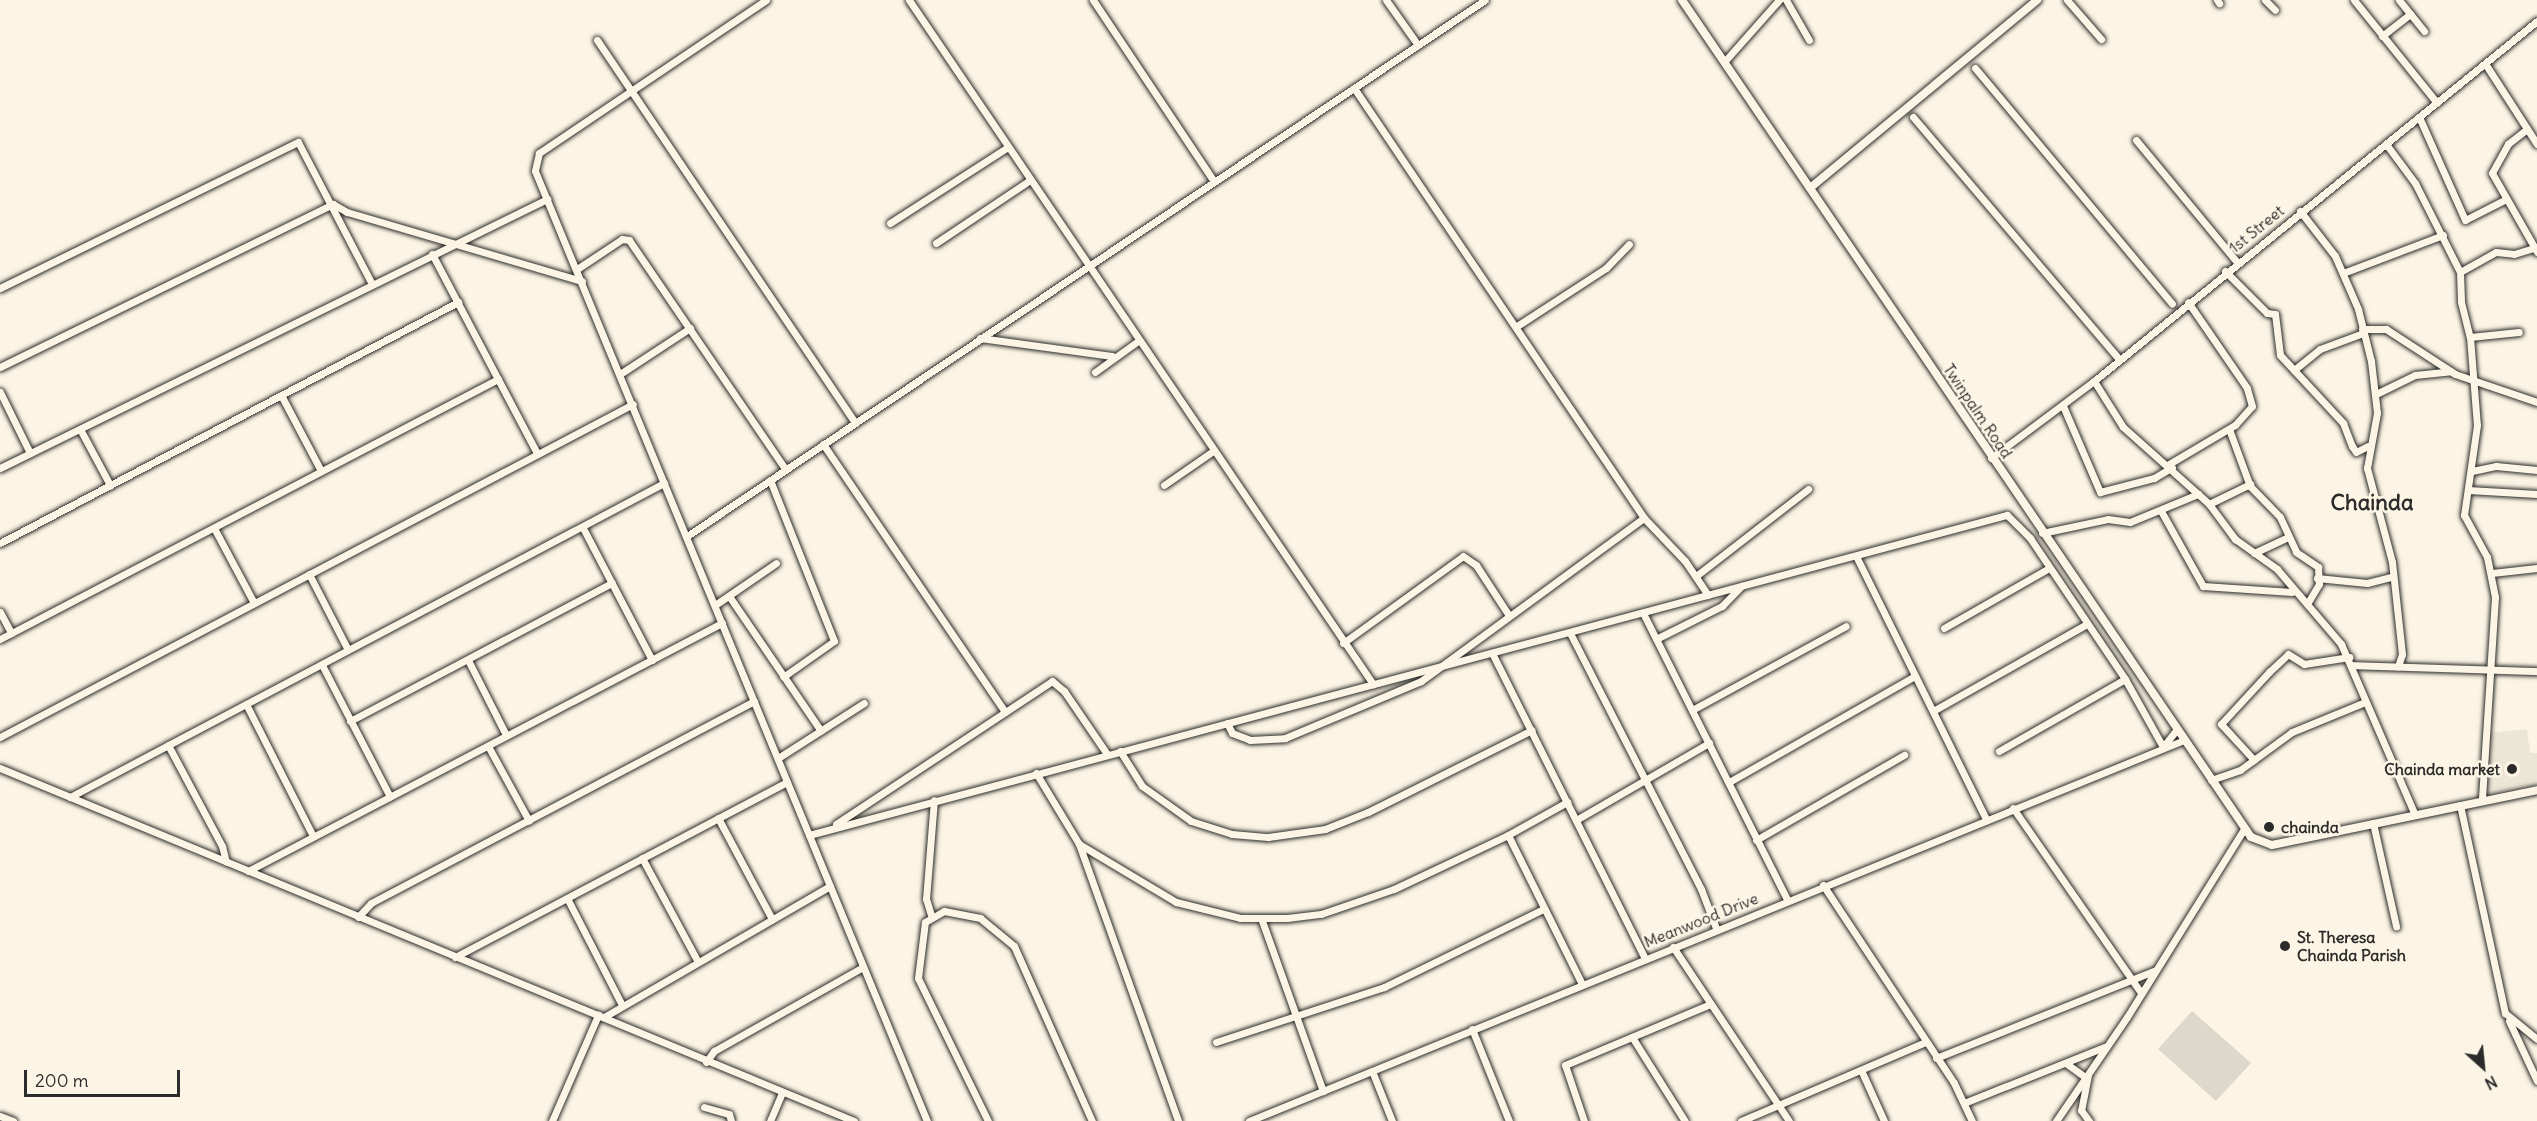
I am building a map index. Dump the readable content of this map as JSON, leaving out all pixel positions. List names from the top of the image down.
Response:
{
  "streets": {
    "main road": ["Twinpalm Road"],
    "street": ["1st Street", "Meanwood Drive"]
  },
  "crossings": [
    ["1st Street", "Twinpalm Road"],
    ["Twinpalm Road", "Meanwood Drive"]
  ],
  "districts": ["Chainda"],
  "places": ["Chainda market", "chainda", "St. Theresa Chainda Parish"],
  "scale_bar": "200 m",
  "north": "bottom right"
}
